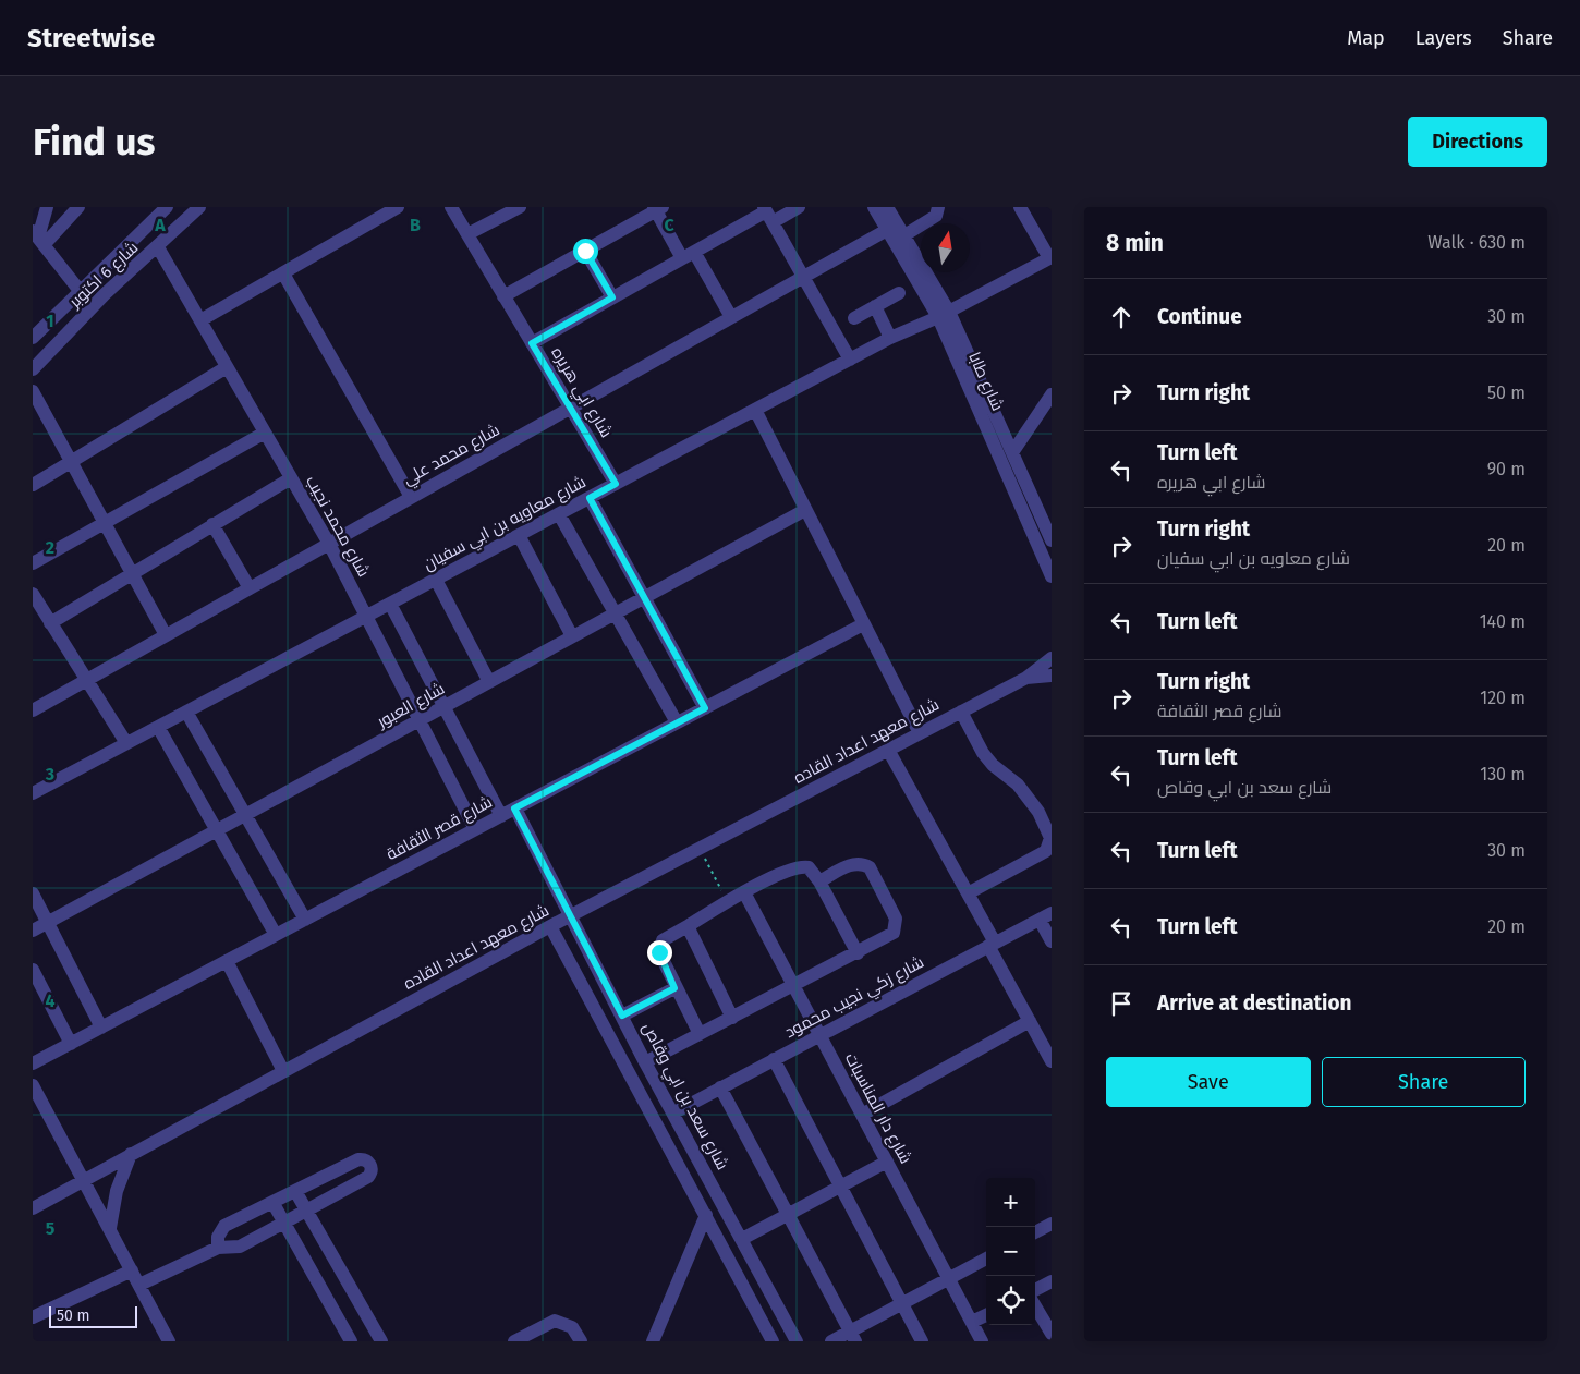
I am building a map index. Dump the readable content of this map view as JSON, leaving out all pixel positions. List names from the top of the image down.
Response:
{
  "streets": {
    "street": [
      "شارع 6 اكتوبر",
      "شارع طابا",
      "شارع ابي هريره",
      "شارع محمد علي",
      "شارع معاويه بن ابي سفيان",
      "شارع محمد نجيب",
      "شارع العبور",
      "شارع معهد اعداد القاده",
      "شارع قصر الثقافة",
      "شارع زكي نجيب محمود",
      "شارع سعد بن ابي وقاص",
      "شارع دار المناسبات"
    ]
  },
  "crossings": [
    ["شارع 6 اكتوبر", "شارع محمد نجيب"],
    ["شارع طابا", "شارع محمد علي"],
    ["شارع طابا", "شارع معاويه بن ابي سفيان"],
    ["شارع ابي هريره", "شارع محمد علي"],
    ["شارع ابي هريره", "شارع معاويه بن ابي سفيان"],
    ["شارع محمد علي", "شارع محمد نجيب"],
    ["شارع معاويه بن ابي سفيان", "شارع محمد نجيب"],
    ["شارع محمد نجيب", "شارع العبور"],
    ["شارع محمد نجيب", "شارع قصر الثقافة"],
    ["شارع معهد اعداد القاده", "شارع سعد بن ابي وقاص"],
    ["شارع قصر الثقافة", "شارع سعد بن ابي وقاص"],
    ["شارع زكي نجيب محمود", "شارع سعد بن ابي وقاص"],
    ["شارع زكي نجيب محمود", "شارع دار المناسبات"]
  ],
  "scale_bar": "50 m",
  "north": "top",
  "page": {
    "header": "Streetwise",
    "nav": ["Map", "Layers", "Share"],
    "buttons": [
      "Directions",
      ["Save", "Share"]
    ],
    "title": "Find us",
    "heading": ["8 min", "Walk · 630 m"],
    "list": [
      ["Continue", "30 m"],
      ["Turn right", "50 m"],
      ["Turn left", "شارع ابي هريره", "90 m"],
      ["Turn right", "شارع معاويه بن ابي سفيان", "20 m"],
      ["Turn left", "140 m"],
      ["Turn right", "شارع قصر الثقافة", "120 m"],
      ["Turn left", "شارع سعد بن ابي وقاص", "130 m"],
      ["Turn left", "30 m"],
      ["Turn left", "20 m"],
      "Arrive at destination"
    ],
    "map_buttons": ["+", "−"],
    "scale": "50 m"
  },
  "grid": {
    "columns": ["A", "B", "C"],
    "rows": [
      "1",
      "2",
      "3",
      "4",
      "5"
    ]
  }
}
